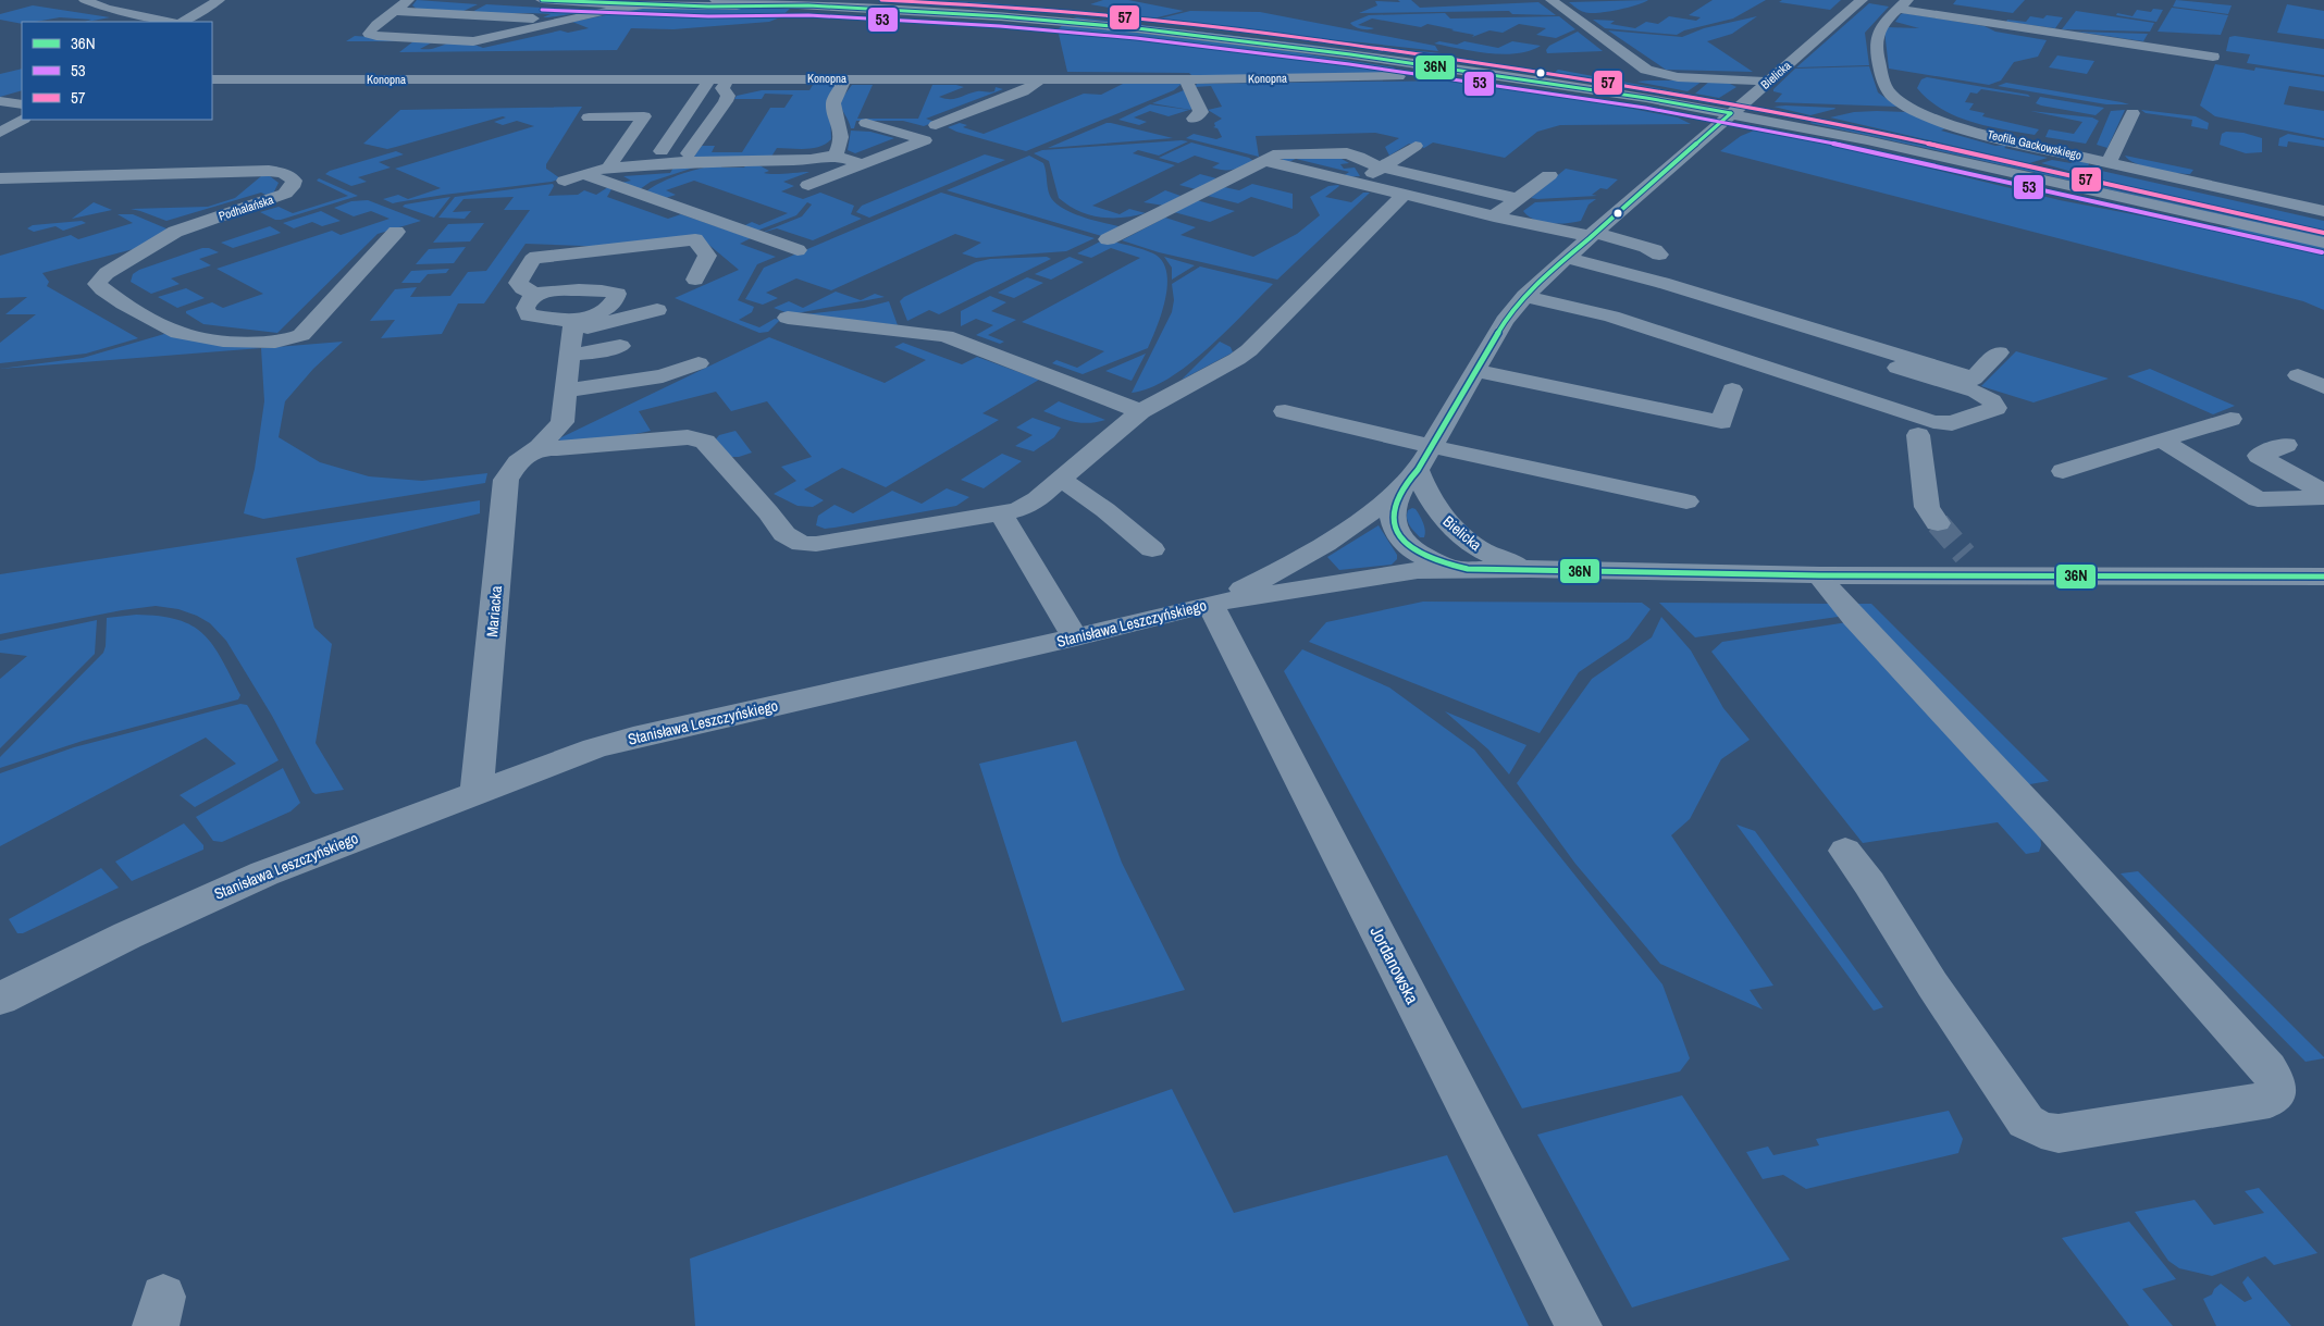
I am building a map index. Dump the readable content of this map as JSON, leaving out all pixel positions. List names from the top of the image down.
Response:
{
  "streets": {
    "street": [
      "Bielicka",
      "Konopna",
      "Teofila Gackowskiego",
      "Podhalańska",
      "Mariacka",
      "Stanisława Leszczyńskiego",
      "Jordanowska"
    ]
  },
  "crossings": [
    ["Bielicka", "Stanisława Leszczyńskiego"],
    ["Mariacka", "Stanisława Leszczyńskiego"],
    ["Stanisława Leszczyńskiego", "Jordanowska"]
  ],
  "lines": ["transit line 36N", "transit line 57", "transit line 53"],
  "legend": ["36N", "53", "57"]
}
